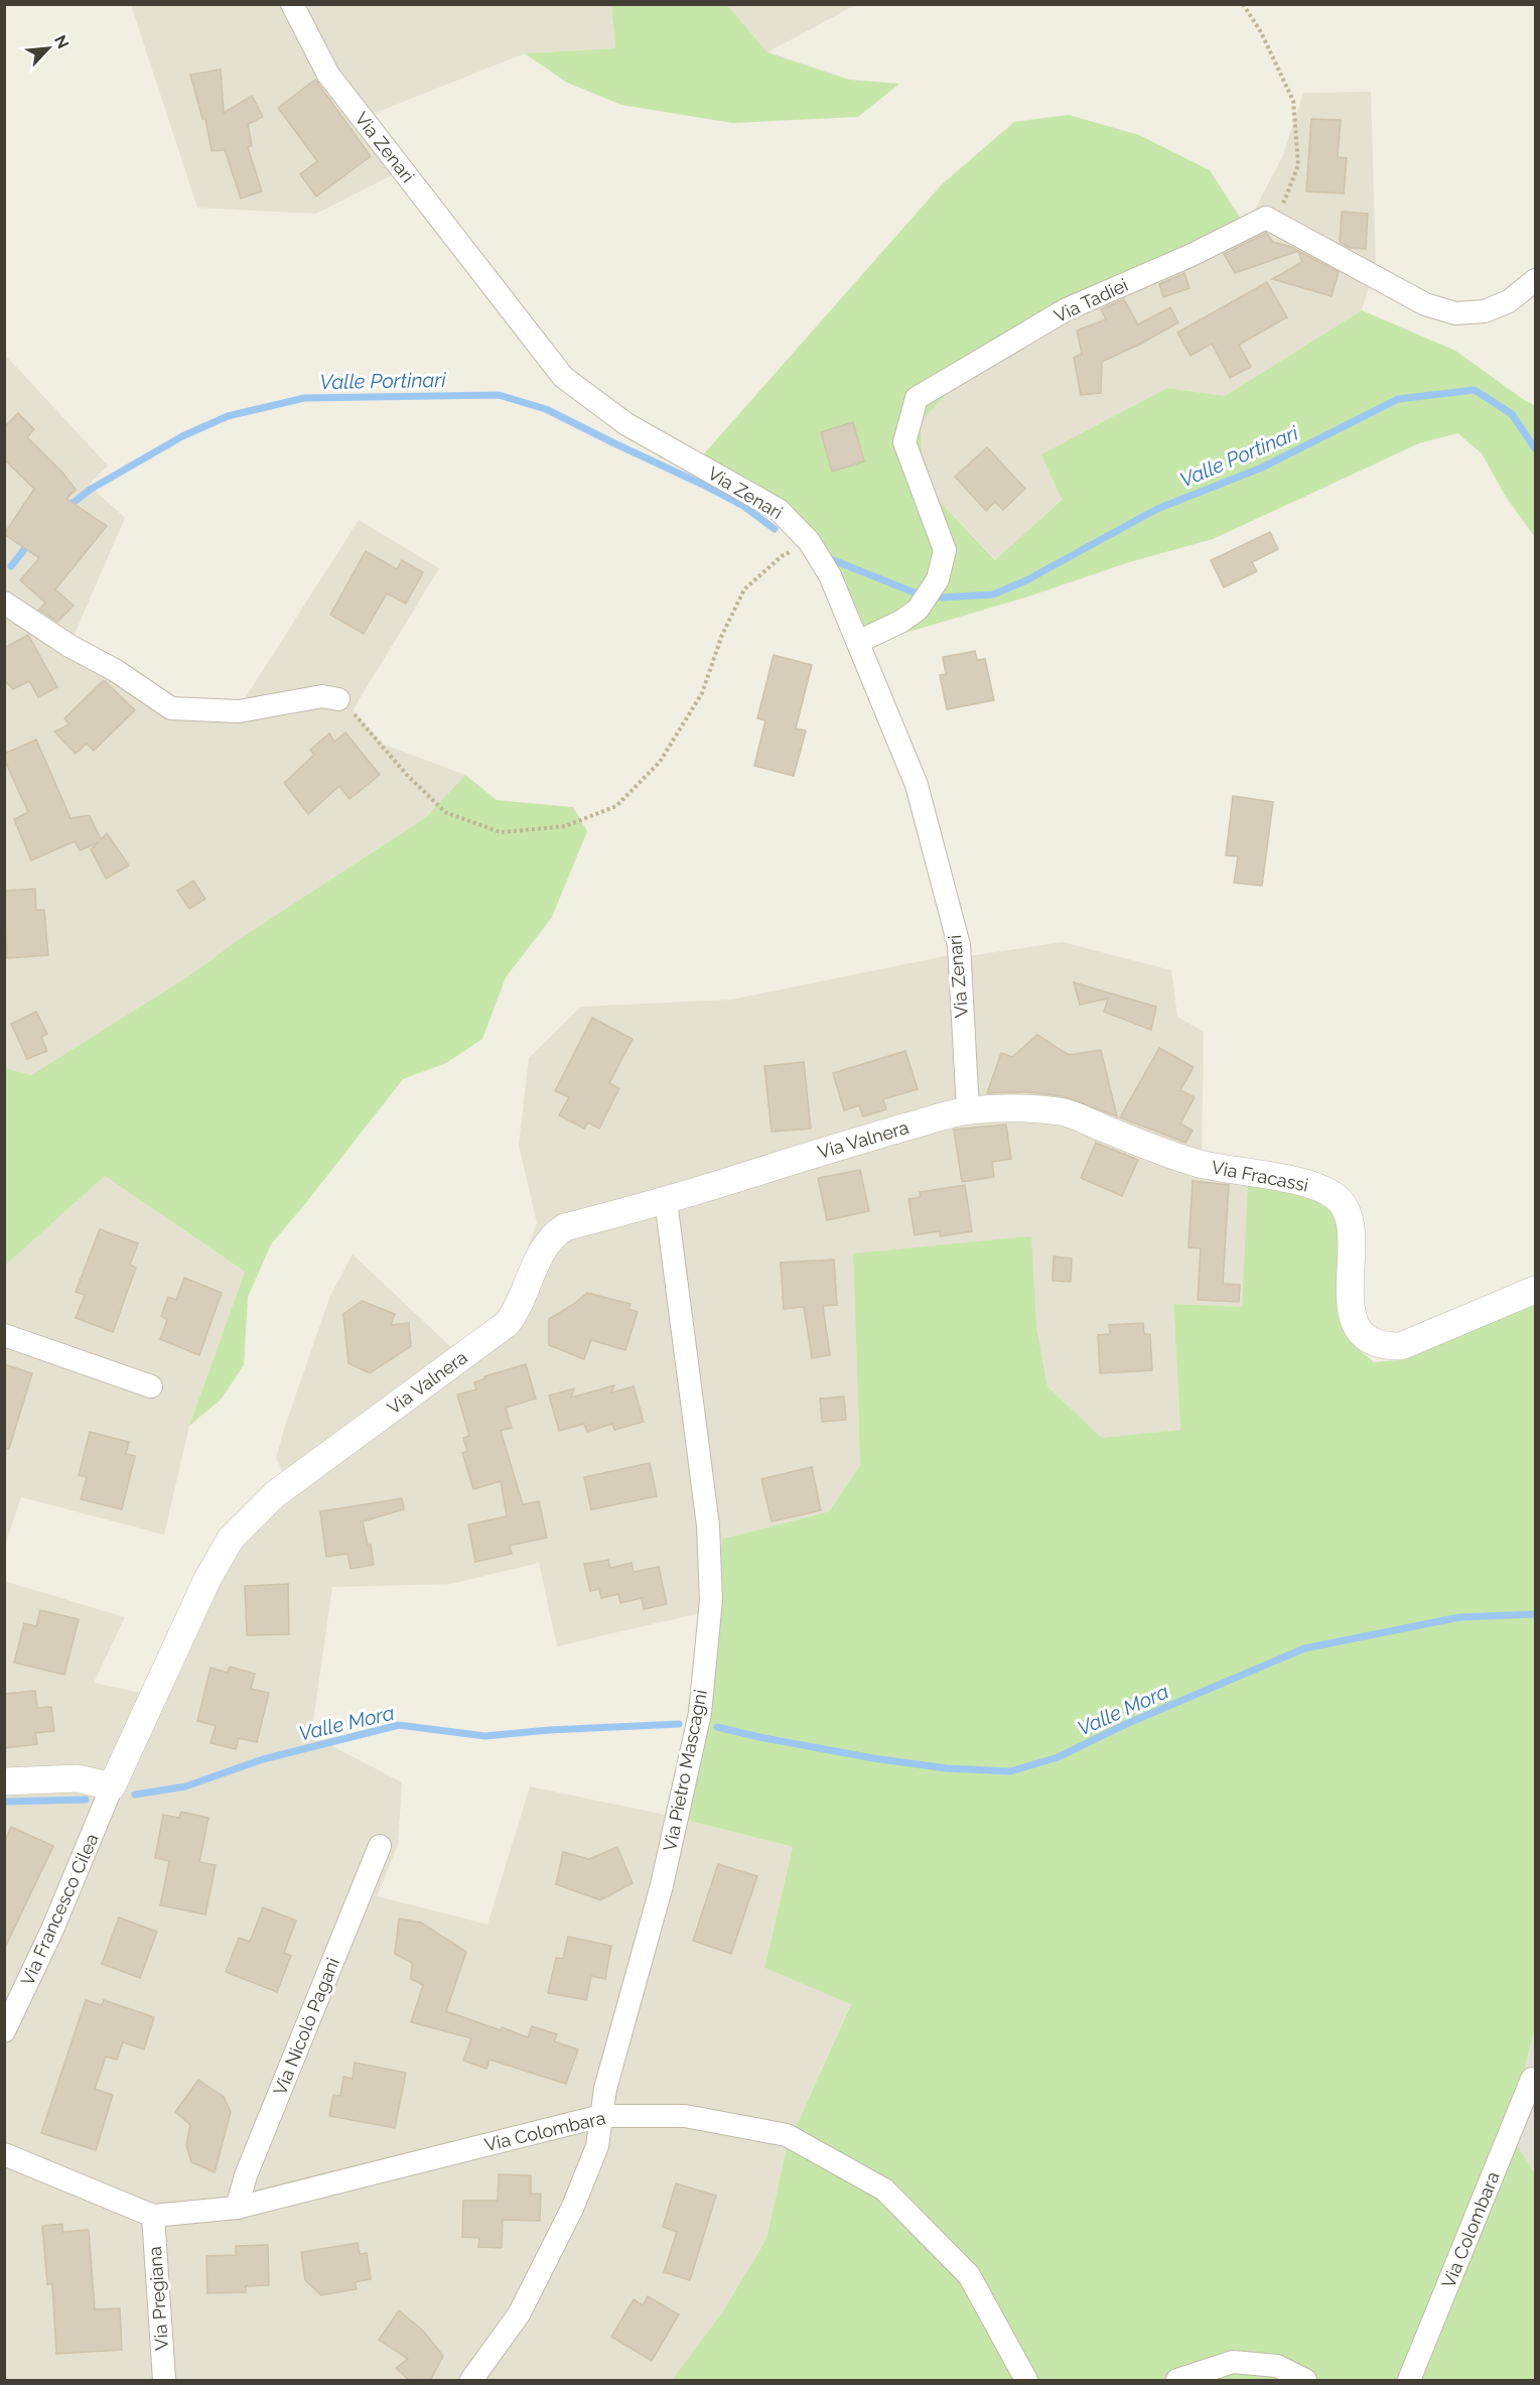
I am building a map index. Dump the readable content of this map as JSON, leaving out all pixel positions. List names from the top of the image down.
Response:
{
  "streets": {
    "street": [
      "Via Zenari",
      "Via Tadiei",
      "Via Valnera",
      "Via Fracassi",
      "Via Pietro Mascagni",
      "Via Francesco Cilea",
      "Via Nicolò Pagani",
      "Via Colombara",
      "Via Pregiana"
    ]
  },
  "crossings": [
    ["Via Zenari", "Via Tadiei"],
    ["Via Zenari", "Via Valnera"],
    ["Via Zenari", "Via Fracassi"],
    ["Via Valnera", "Via Fracassi"],
    ["Via Valnera", "Via Pietro Mascagni"],
    ["Via Valnera", "Via Francesco Cilea"],
    ["Via Pietro Mascagni", "Via Colombara"],
    ["Via Nicolò Pagani", "Via Colombara"],
    ["Via Colombara", "Via Pregiana"]
  ],
  "water": ["Valle Portinari", "Valle Mora"],
  "north": "top right"
}
